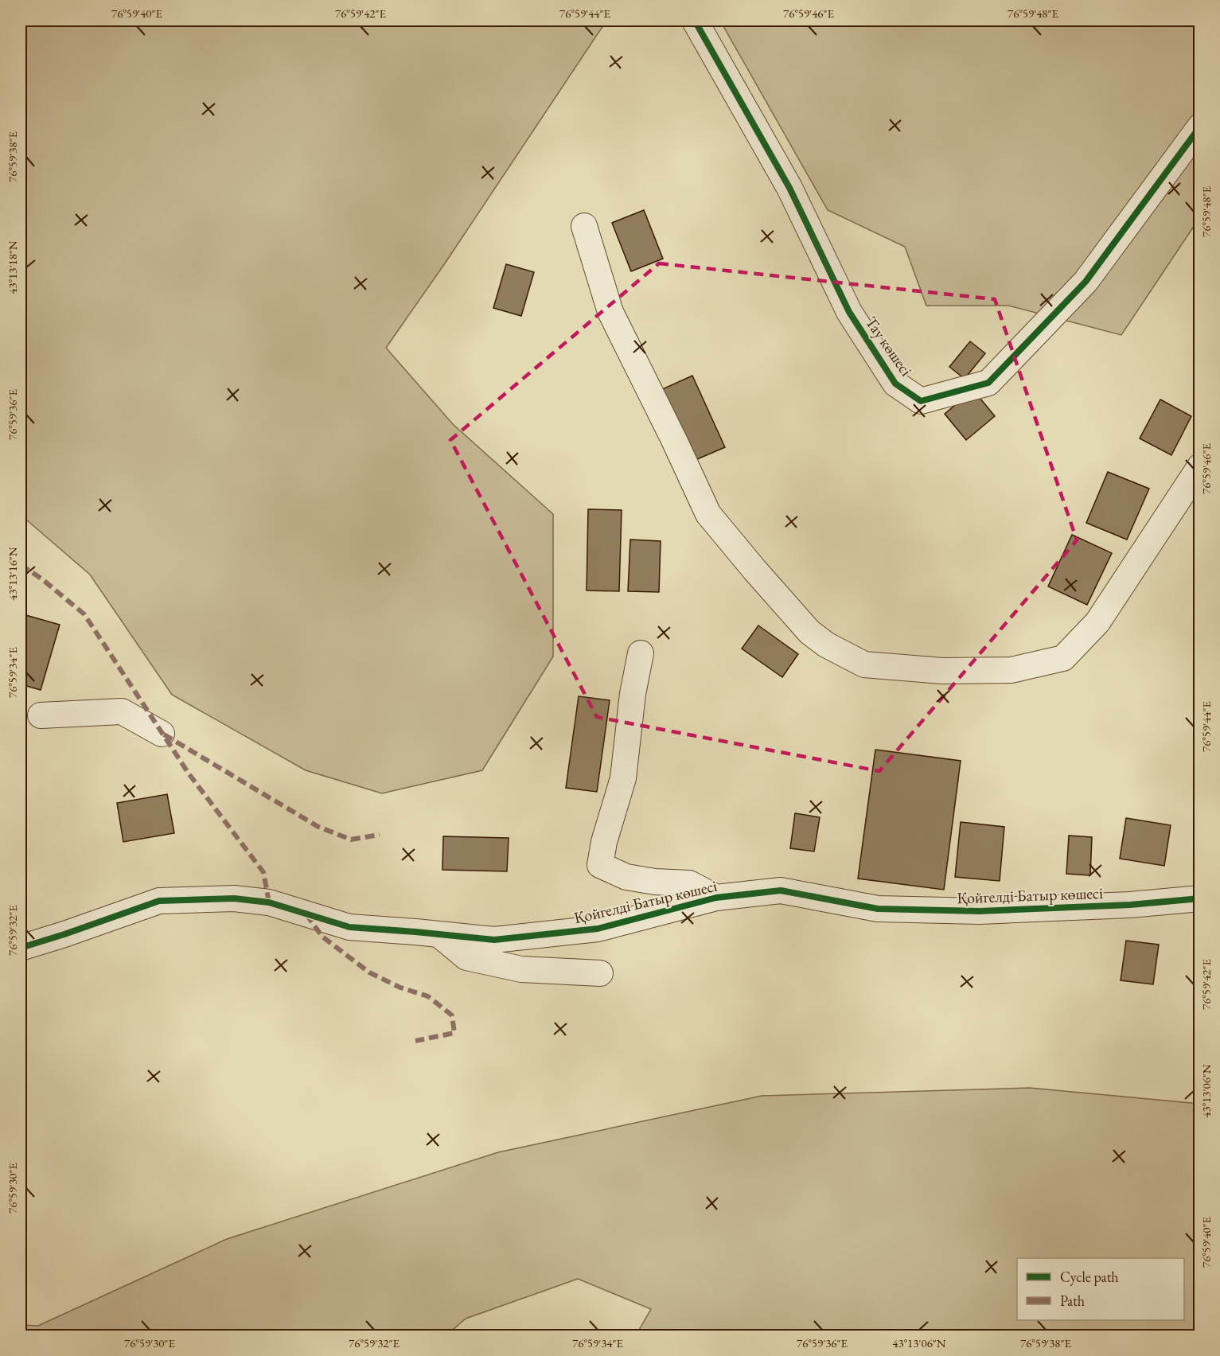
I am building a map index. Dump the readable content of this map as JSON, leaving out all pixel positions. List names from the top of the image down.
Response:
{
  "streets": {
    "street": ["Тау көшесі", "Қойгелді Батыр көшесі"]
  },
  "legend": ["Cycle path", "Path"],
  "coordinates": [
    "76°59'40\"E",
    "76°59'42\"E",
    "76°59'44\"E",
    "76°59'46\"E",
    "76°59'48\"E",
    "76°59'38\"E",
    "43°13'18\"N",
    "76°59'36\"E",
    "43°13'16\"N",
    "76°59'34\"E",
    "76°59'32\"E",
    "43°13'06\"N",
    "76°59'30\"E"
  ]
}
